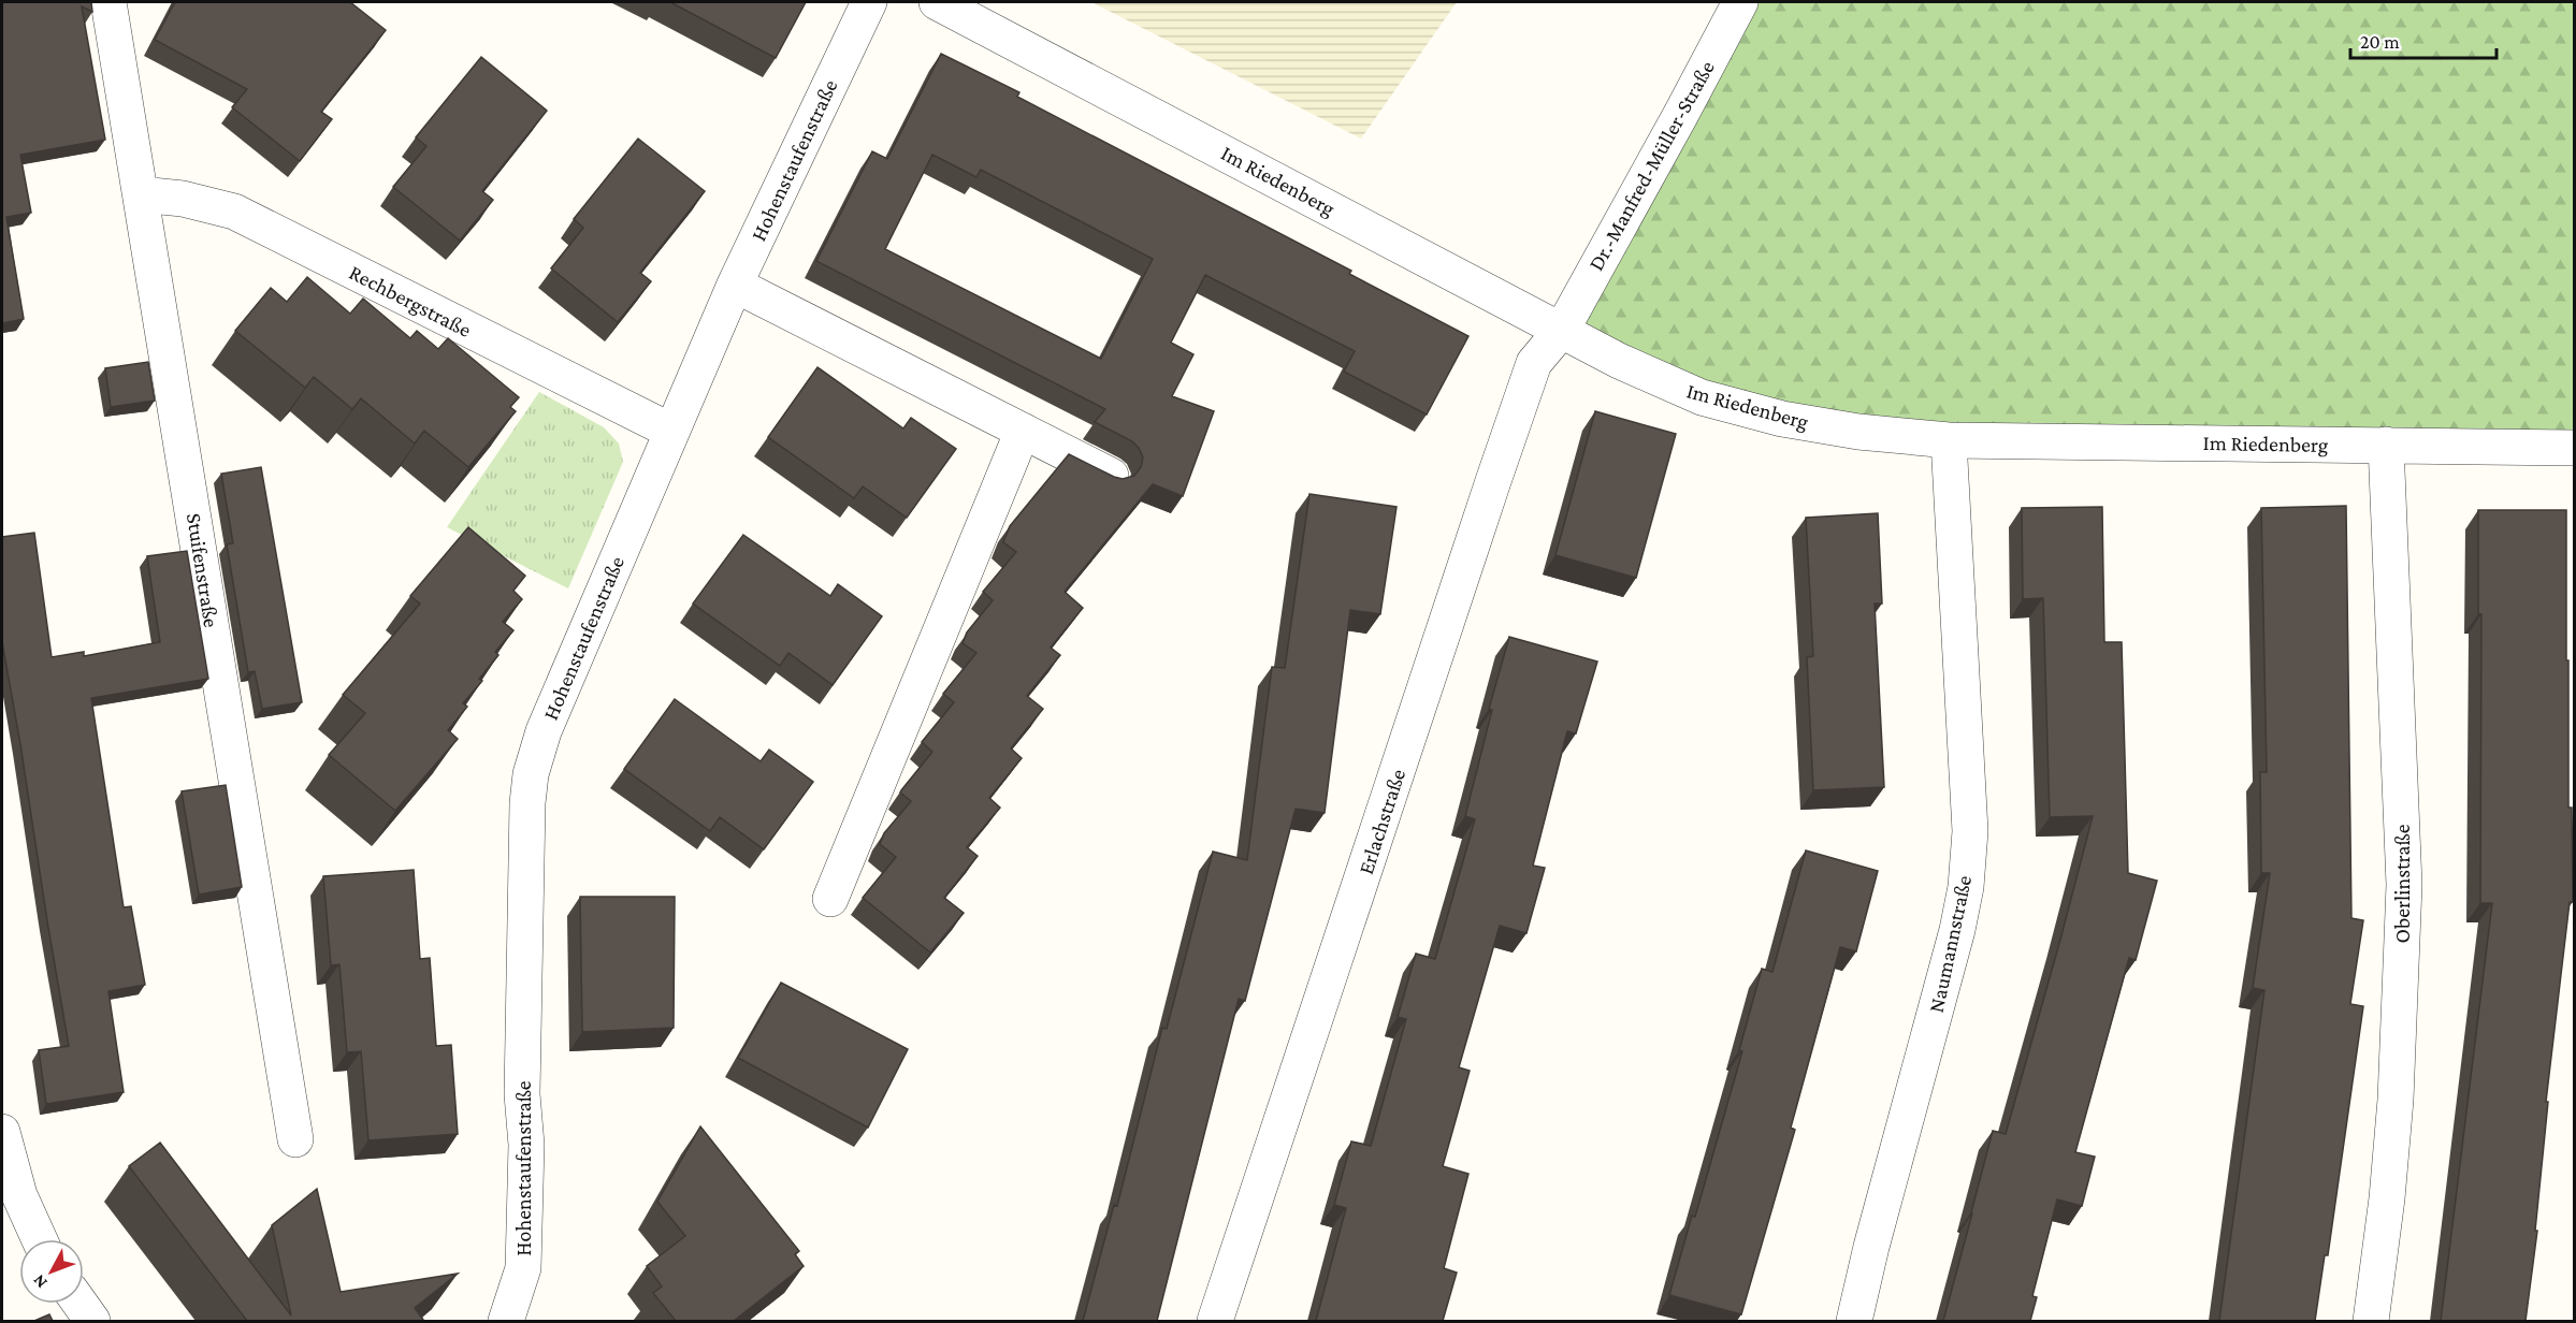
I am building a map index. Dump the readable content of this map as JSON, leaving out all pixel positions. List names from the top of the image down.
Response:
{
  "streets": {
    "street": [
      "Hohenstaufenstraße",
      "Dr.-Manfred-Müller-Straße",
      "Im Riedenberg",
      "Rechbergstraße",
      "Stuifenstraße",
      "Erlachstraße",
      "Oberlinstraße",
      "Naumannstraße"
    ]
  },
  "crossings": [
    ["Hohenstaufenstraße", "Rechbergstraße"],
    ["Dr.-Manfred-Müller-Straße", "Im Riedenberg"],
    ["Dr.-Manfred-Müller-Straße", "Erlachstraße"],
    ["Im Riedenberg", "Erlachstraße"],
    ["Im Riedenberg", "Oberlinstraße"],
    ["Im Riedenberg", "Naumannstraße"],
    ["Rechbergstraße", "Stuifenstraße"]
  ],
  "scale_bar": "20 m",
  "north": "bottom left"
}
